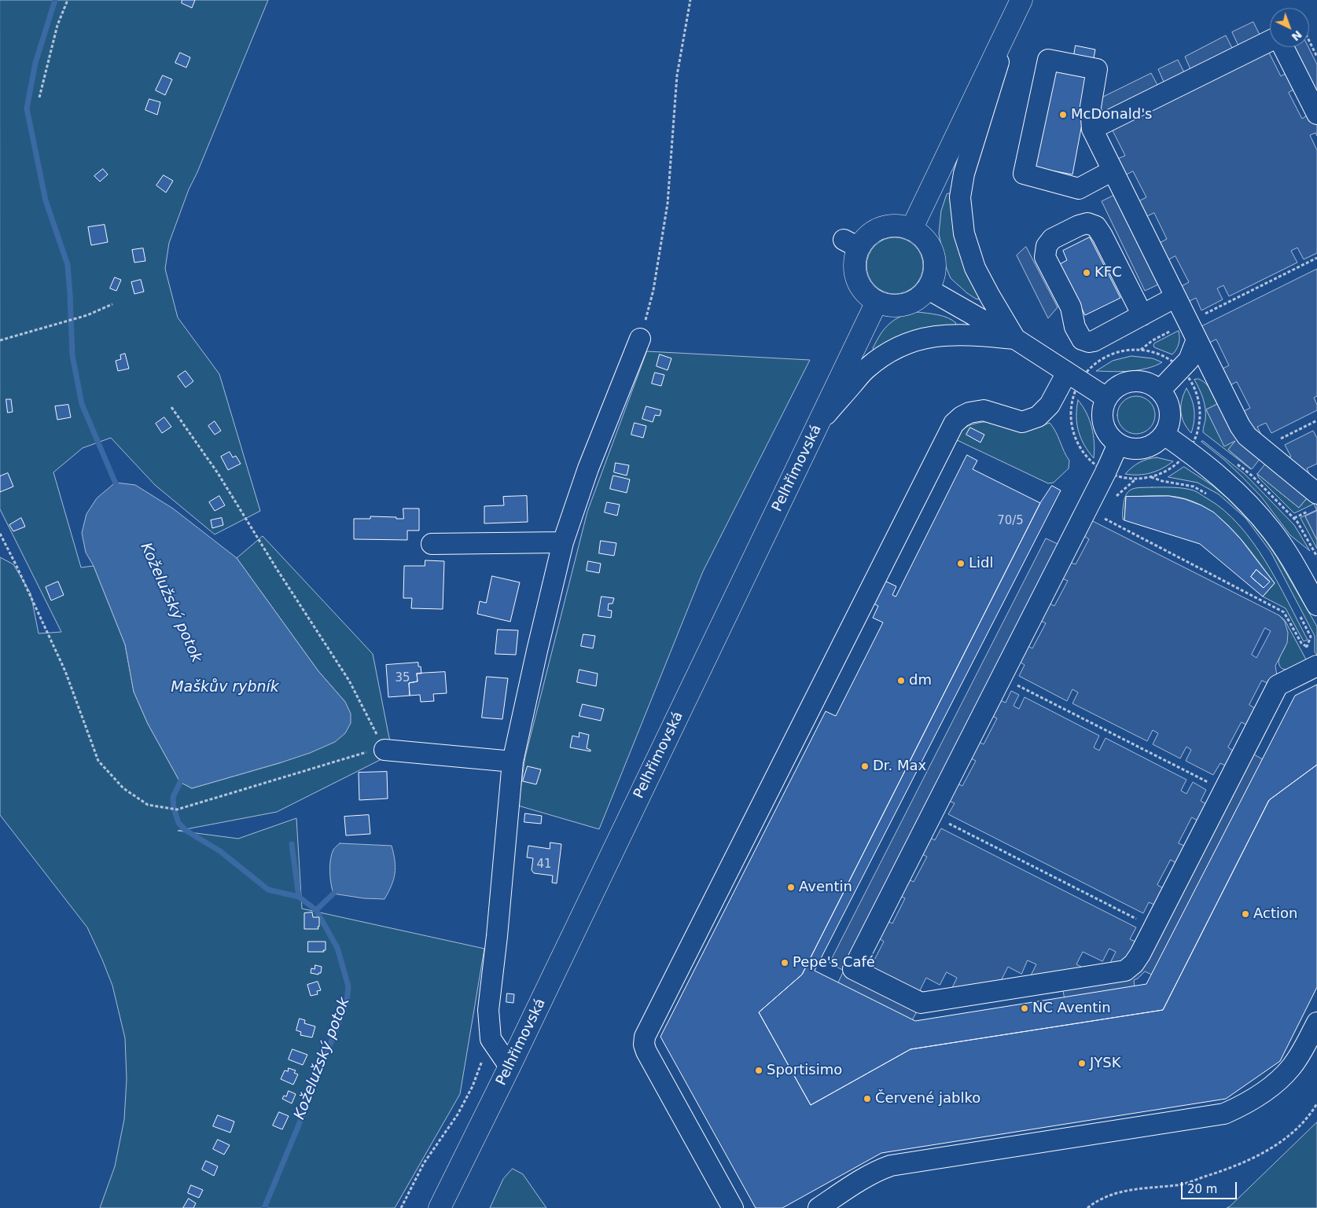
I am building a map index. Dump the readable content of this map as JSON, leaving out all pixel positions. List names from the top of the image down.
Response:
{
  "streets": {
    "main road": ["Pelhřimovská"]
  },
  "water": ["Koželužský potok", "Maškův rybník"],
  "places": [
    "McDonald's",
    "KFC",
    "Lidl",
    "dm",
    "Dr. Max",
    "Aventin",
    "Action",
    "Pepe's Café",
    "NC Aventin",
    "JYSK",
    "Sportisimo",
    "Červené jablko"
  ],
  "house_numbers": ["70/5", "35", "41"],
  "scale_bar": "20 m",
  "north": "bottom right"
}
